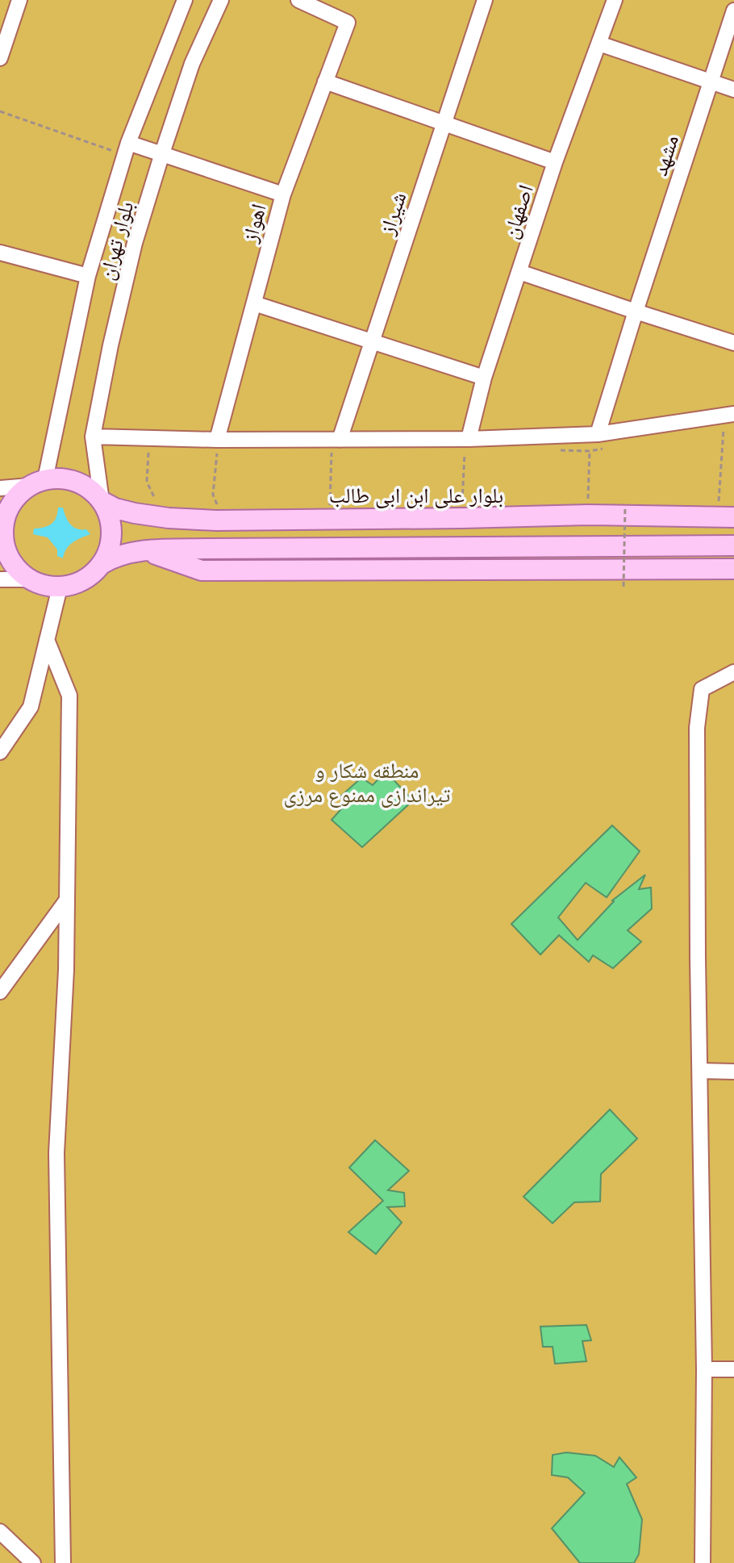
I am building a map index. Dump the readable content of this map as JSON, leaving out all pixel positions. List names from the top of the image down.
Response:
{
  "streets": {
    "main road": ["بلوار علی ابن ابی طالب"],
    "street": [
      "مشهد",
      "اصفهان",
      "شیراز",
      "اهواز",
      "بلوار تهران"
    ]
  },
  "crossings": [
    ["بلوار تهران", "بلوار علی ابن ابی طالب"]
  ],
  "parks": ["منطقه شکار و تیراندازی ممنوع مرزی"]
}
